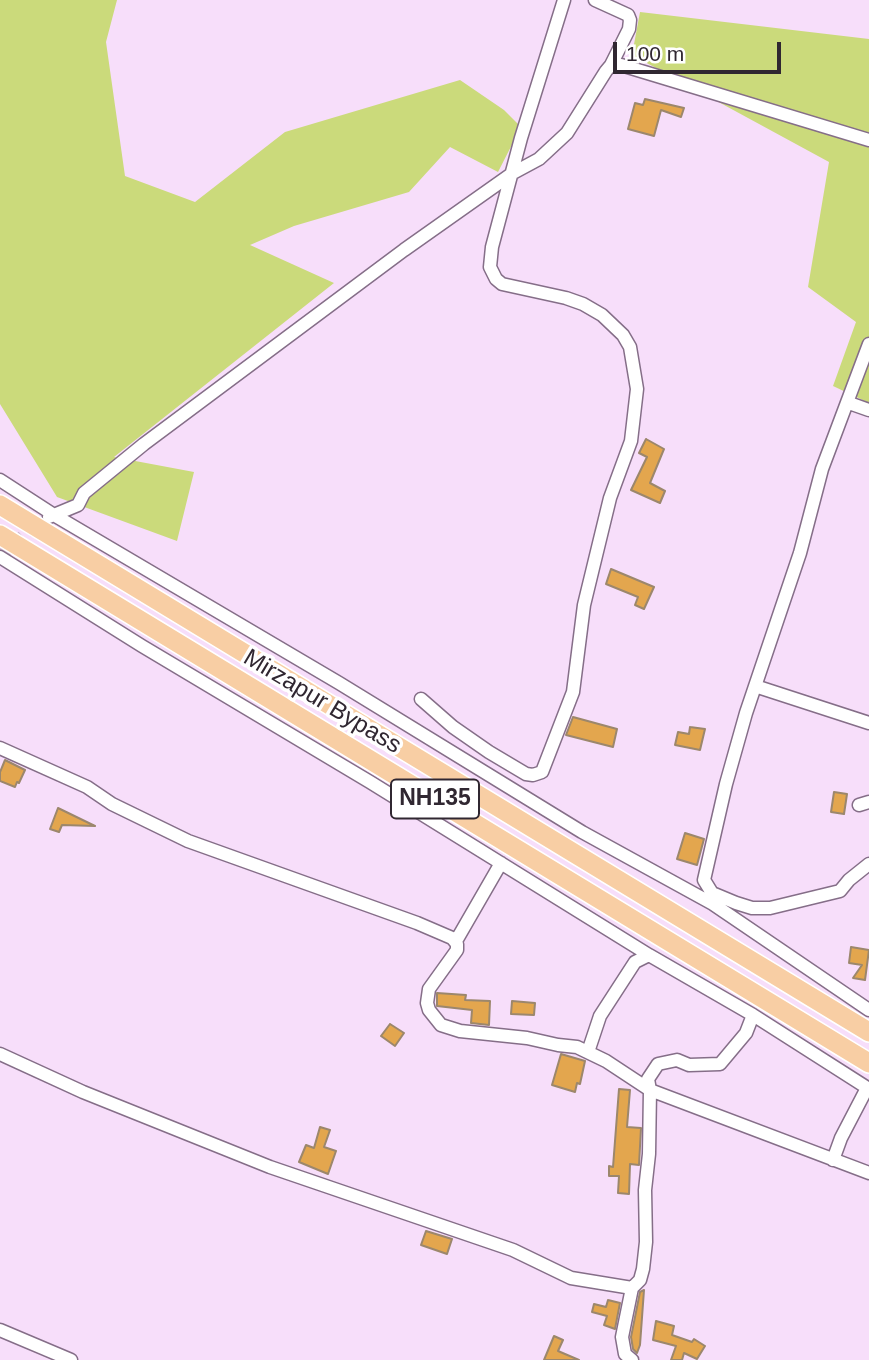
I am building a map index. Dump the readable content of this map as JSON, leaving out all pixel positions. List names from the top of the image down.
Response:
{
  "streets": {
    "highway": ["Mirzapur Bypass", "NH135"]
  },
  "scale_bar": "100 m"
}
